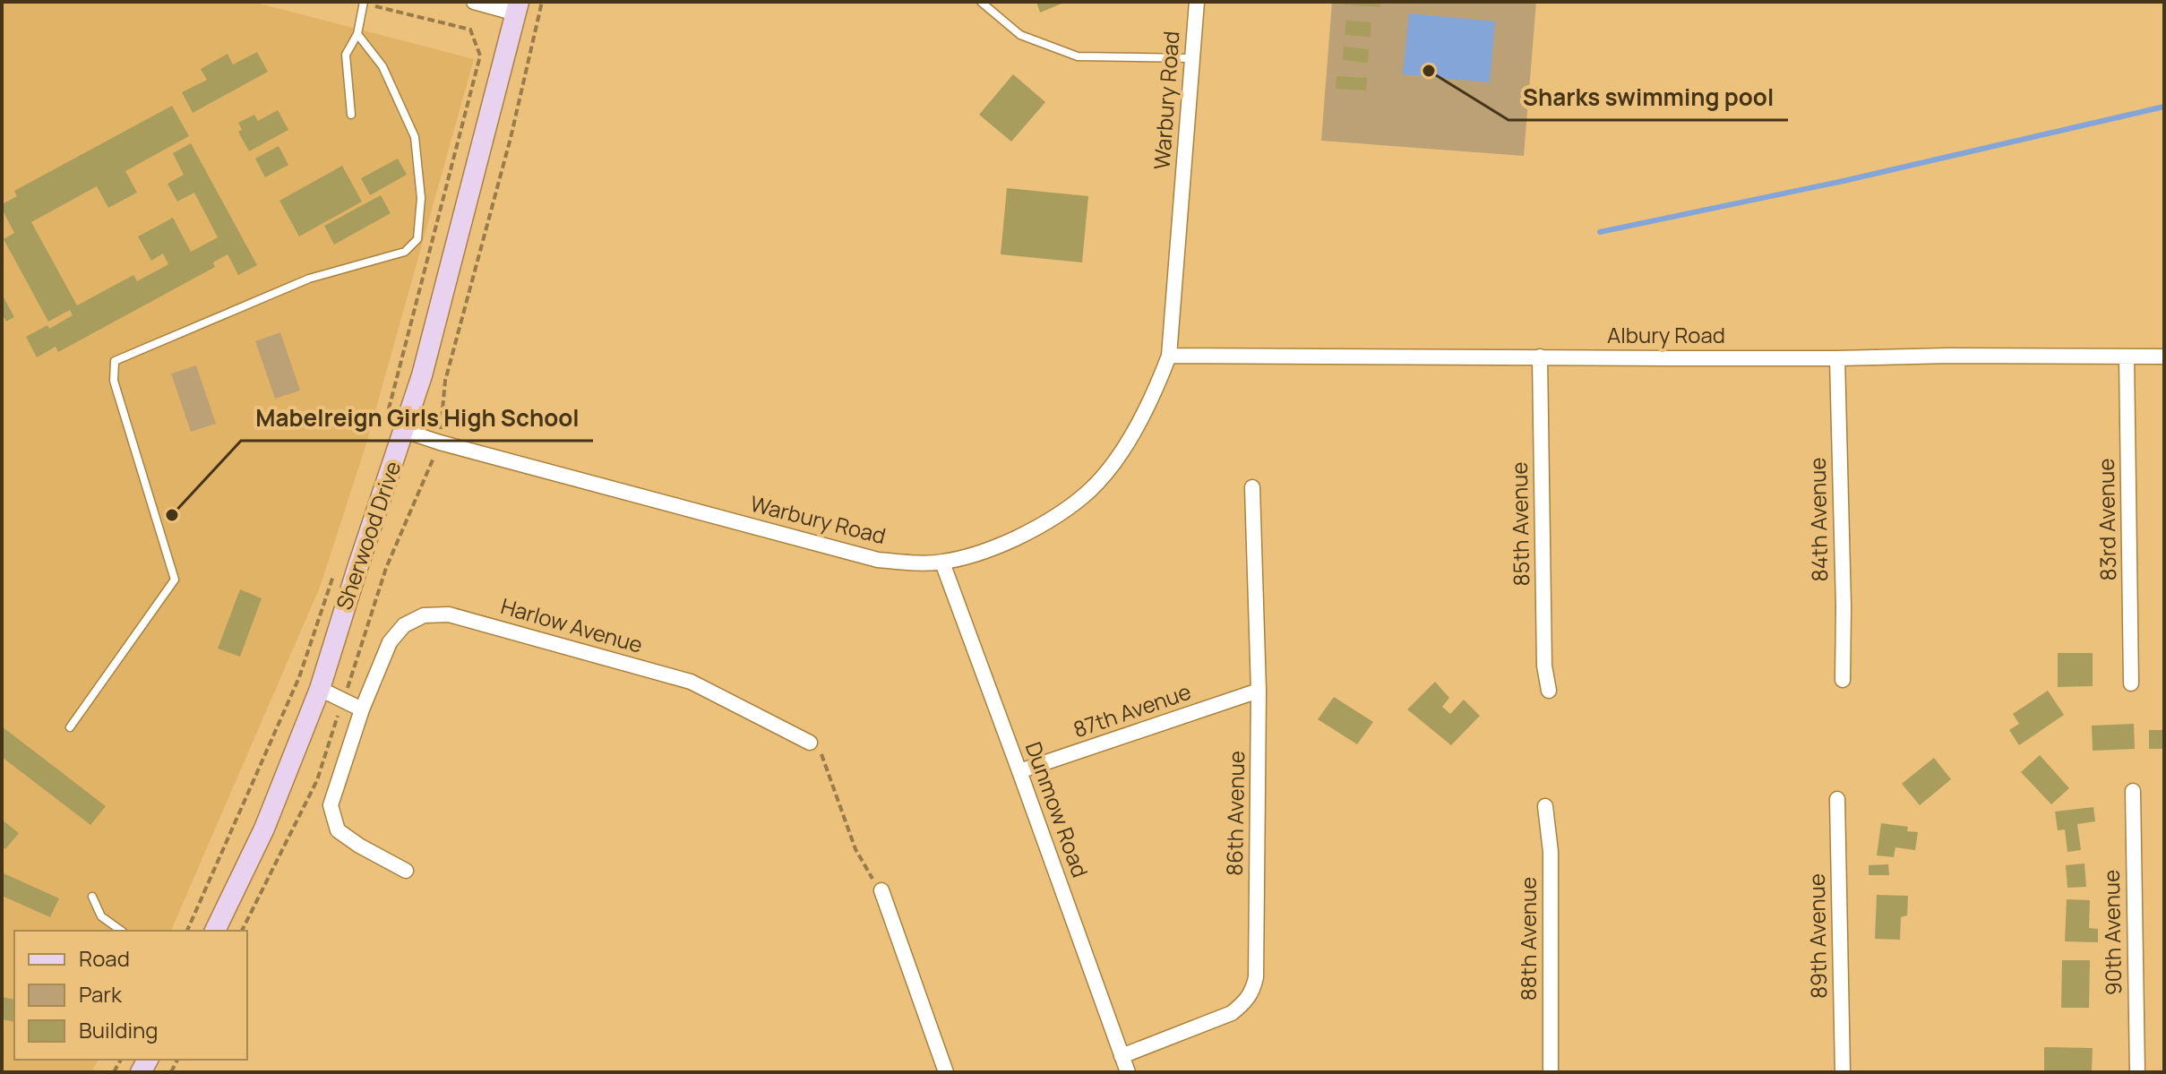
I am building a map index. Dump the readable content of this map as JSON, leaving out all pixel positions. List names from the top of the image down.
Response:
{
  "streets": {
    "street": [
      "Warbury Road",
      "Albury Road",
      "84th Avenue",
      "83rd Avenue",
      "85th Avenue",
      "Sherwood Drive",
      "Harlow Avenue",
      "87th Avenue",
      "Dunmow Road",
      "86th Avenue",
      "90th Avenue",
      "89th Avenue",
      "88th Avenue"
    ]
  },
  "crossings": [
    ["Warbury Road", "Albury Road"],
    ["Warbury Road", "Sherwood Drive"],
    ["Warbury Road", "Dunmow Road"],
    ["Albury Road", "84th Avenue"],
    ["Albury Road", "83rd Avenue"],
    ["Albury Road", "85th Avenue"],
    ["87th Avenue", "Dunmow Road"],
    ["87th Avenue", "86th Avenue"],
    ["Dunmow Road", "86th Avenue"]
  ],
  "places": ["Sharks swimming pool", "Mabelreign Girls High School"],
  "legend": ["Road", "Park", "Building"]
}
